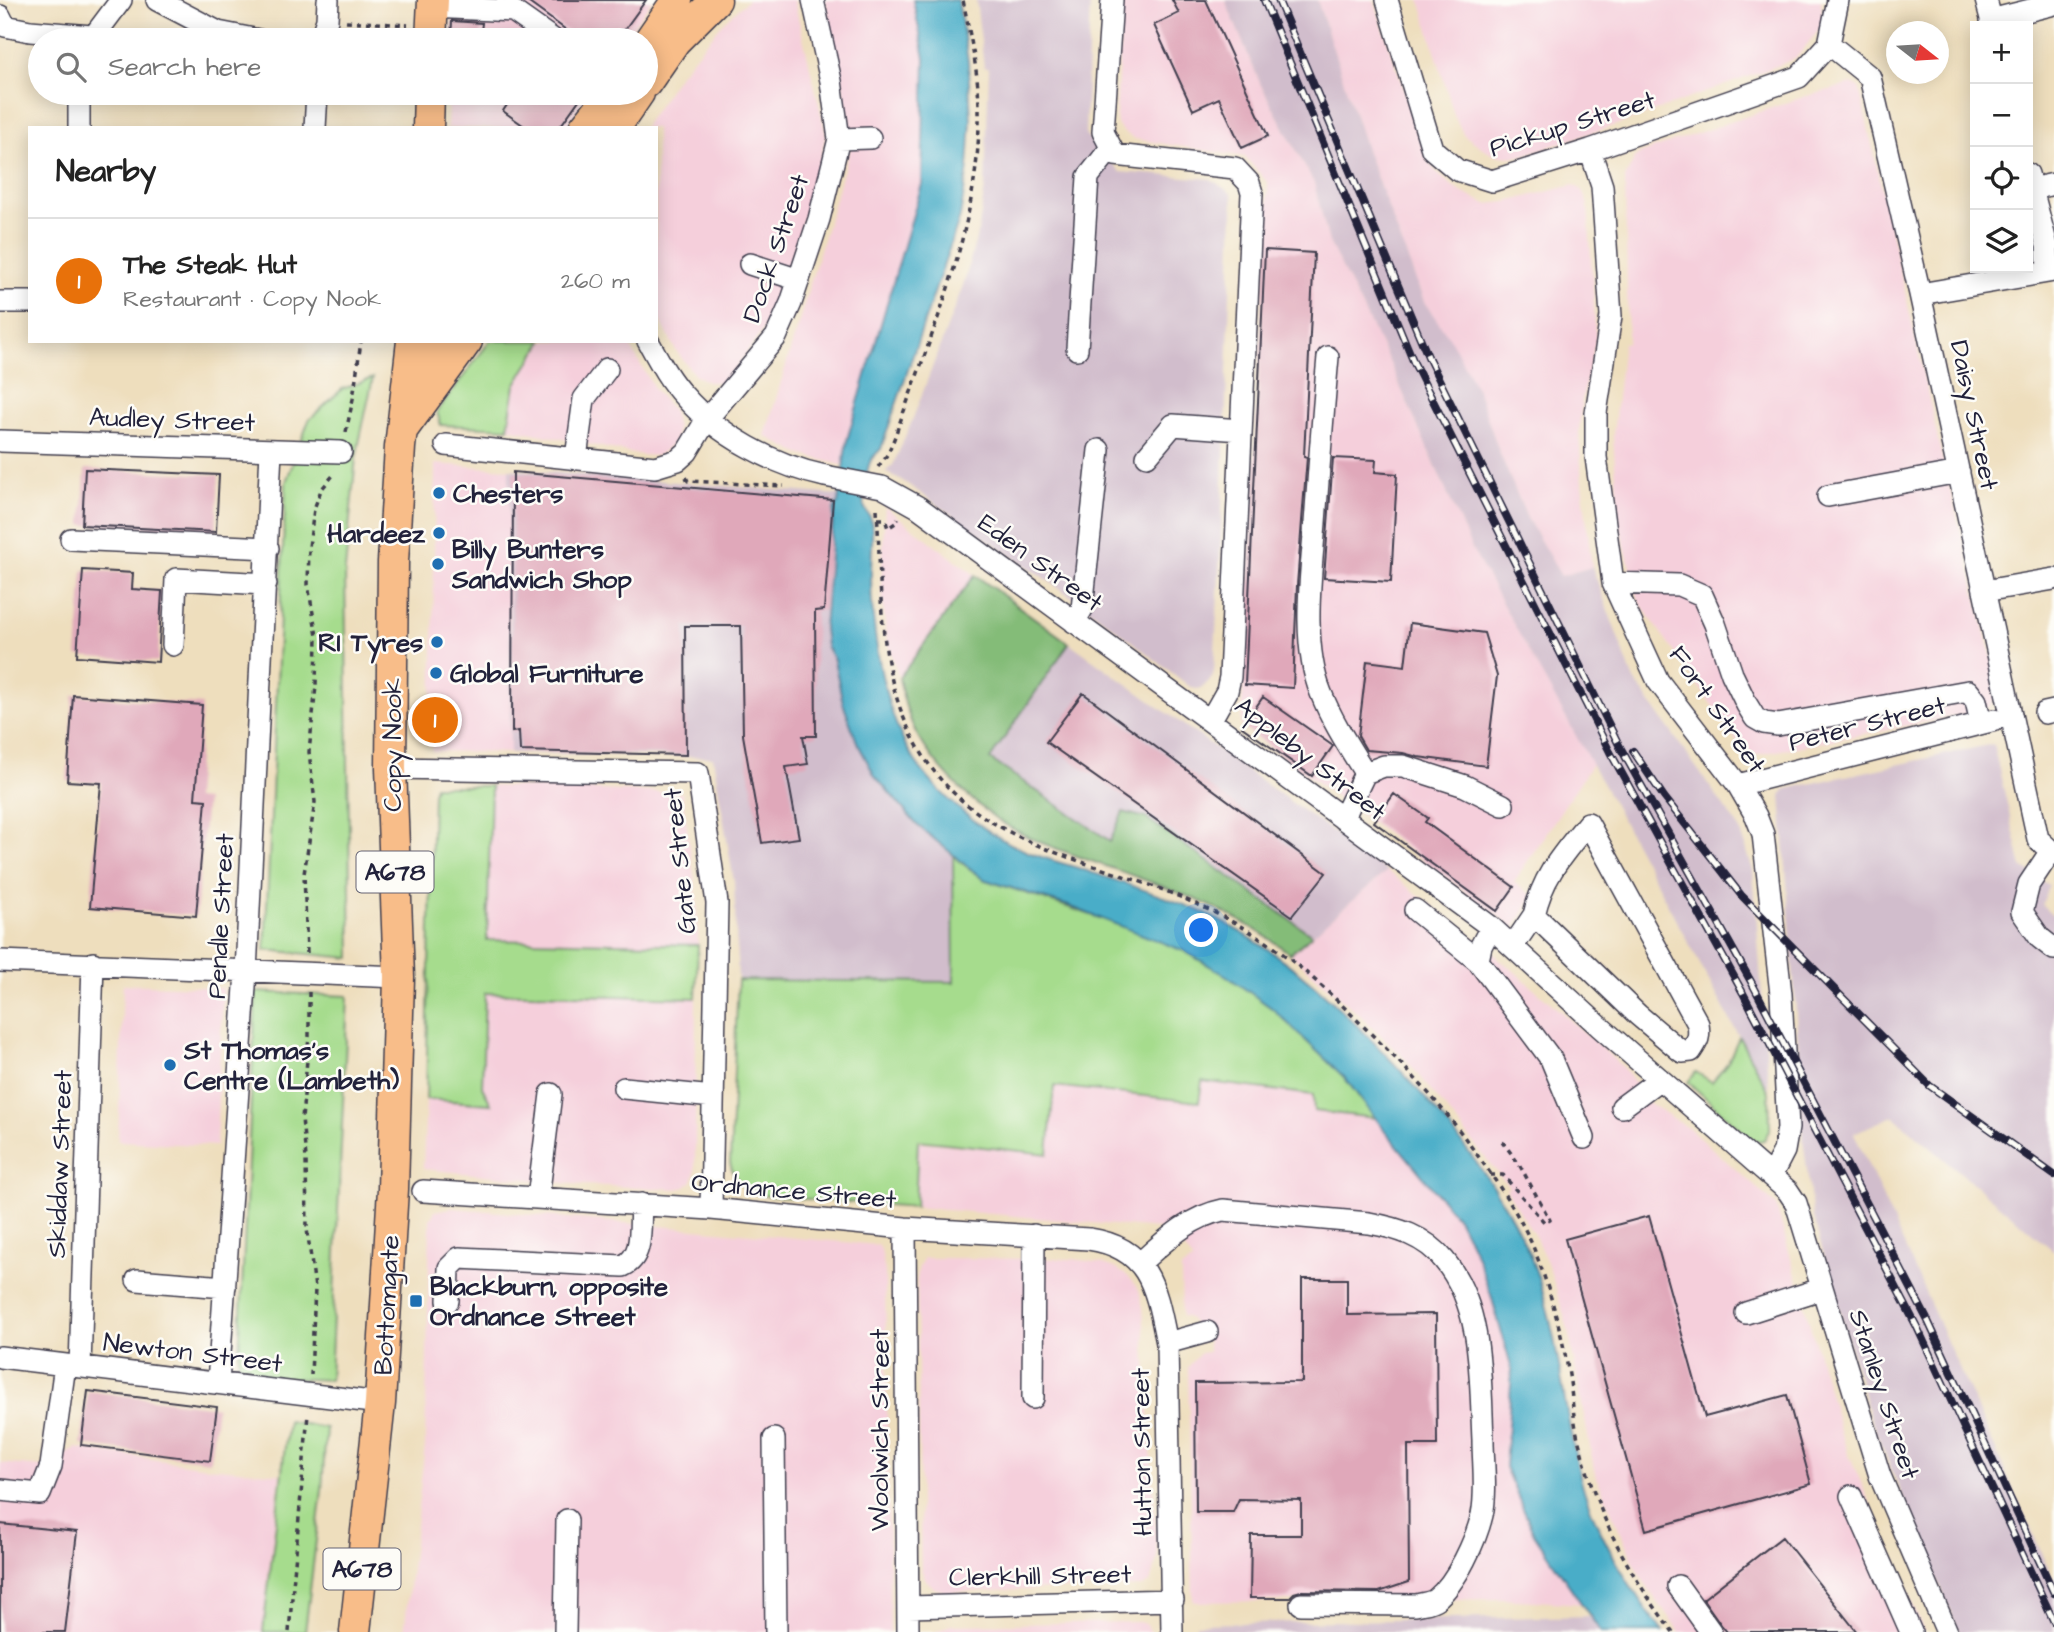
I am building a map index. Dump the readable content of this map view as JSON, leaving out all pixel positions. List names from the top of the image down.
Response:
{
  "streets": {
    "highway": ["Copy Nook", "A678", "Bottomgate"],
    "street": [
      "Pickup Street",
      "Dock Street",
      "Daisy Street",
      "Audley Street",
      "Eden Street",
      "Fort Street",
      "Peter Street",
      "Appleby Street",
      "Gate Street",
      "Pendle Street",
      "Skiddaw Street",
      "Ordnance Street",
      "Newton Street",
      "Stanley Street",
      "Woolwich Street",
      "Hutton Street",
      "Clerkhill Street"
    ]
  },
  "crossings": [
    ["Pickup Street", "Daisy Street"],
    ["Pickup Street", "Fort Street"],
    ["Dock Street", "Eden Street"],
    ["Daisy Street", "Peter Street"],
    ["Audley Street", "Pendle Street"],
    ["Eden Street", "Appleby Street"],
    ["Fort Street", "Peter Street"],
    ["Fort Street", "Appleby Street"],
    ["Fort Street", "Stanley Street"],
    ["Copy Nook", "Gate Street"],
    ["Copy Nook", "Bottomgate"],
    ["Appleby Street", "Stanley Street"],
    ["Gate Street", "Ordnance Street"],
    ["Pendle Street", "Newton Street"],
    ["Skiddaw Street", "Newton Street"],
    ["Ordnance Street", "Woolwich Street"],
    ["Ordnance Street", "Hutton Street"],
    ["Bottomgate", "Newton Street"],
    ["Woolwich Street", "Clerkhill Street"],
    ["Hutton Street", "Clerkhill Street"]
  ],
  "places": {
    "other": [
      "Chesters",
      "Hardeez",
      "Billy Bunters Sandwich Shop",
      "RI Tyres",
      "Global Furniture",
      "St Thomas's Centre (Lambeth)"
    ],
    "transit": ["Blackburn, opposite Ordnance Street"]
  },
  "north": "right",
  "page": {
    "map_buttons": ["+", "−"],
    "search": "Search here",
    "heading": "Nearby",
    "list": [
      {
        "mark": "1",
        "name": "The Steak Hut",
        "note": "Restaurant · Copy Nook",
        "value": "260 m"
      }
    ],
    "pins": "1"
  }
}
